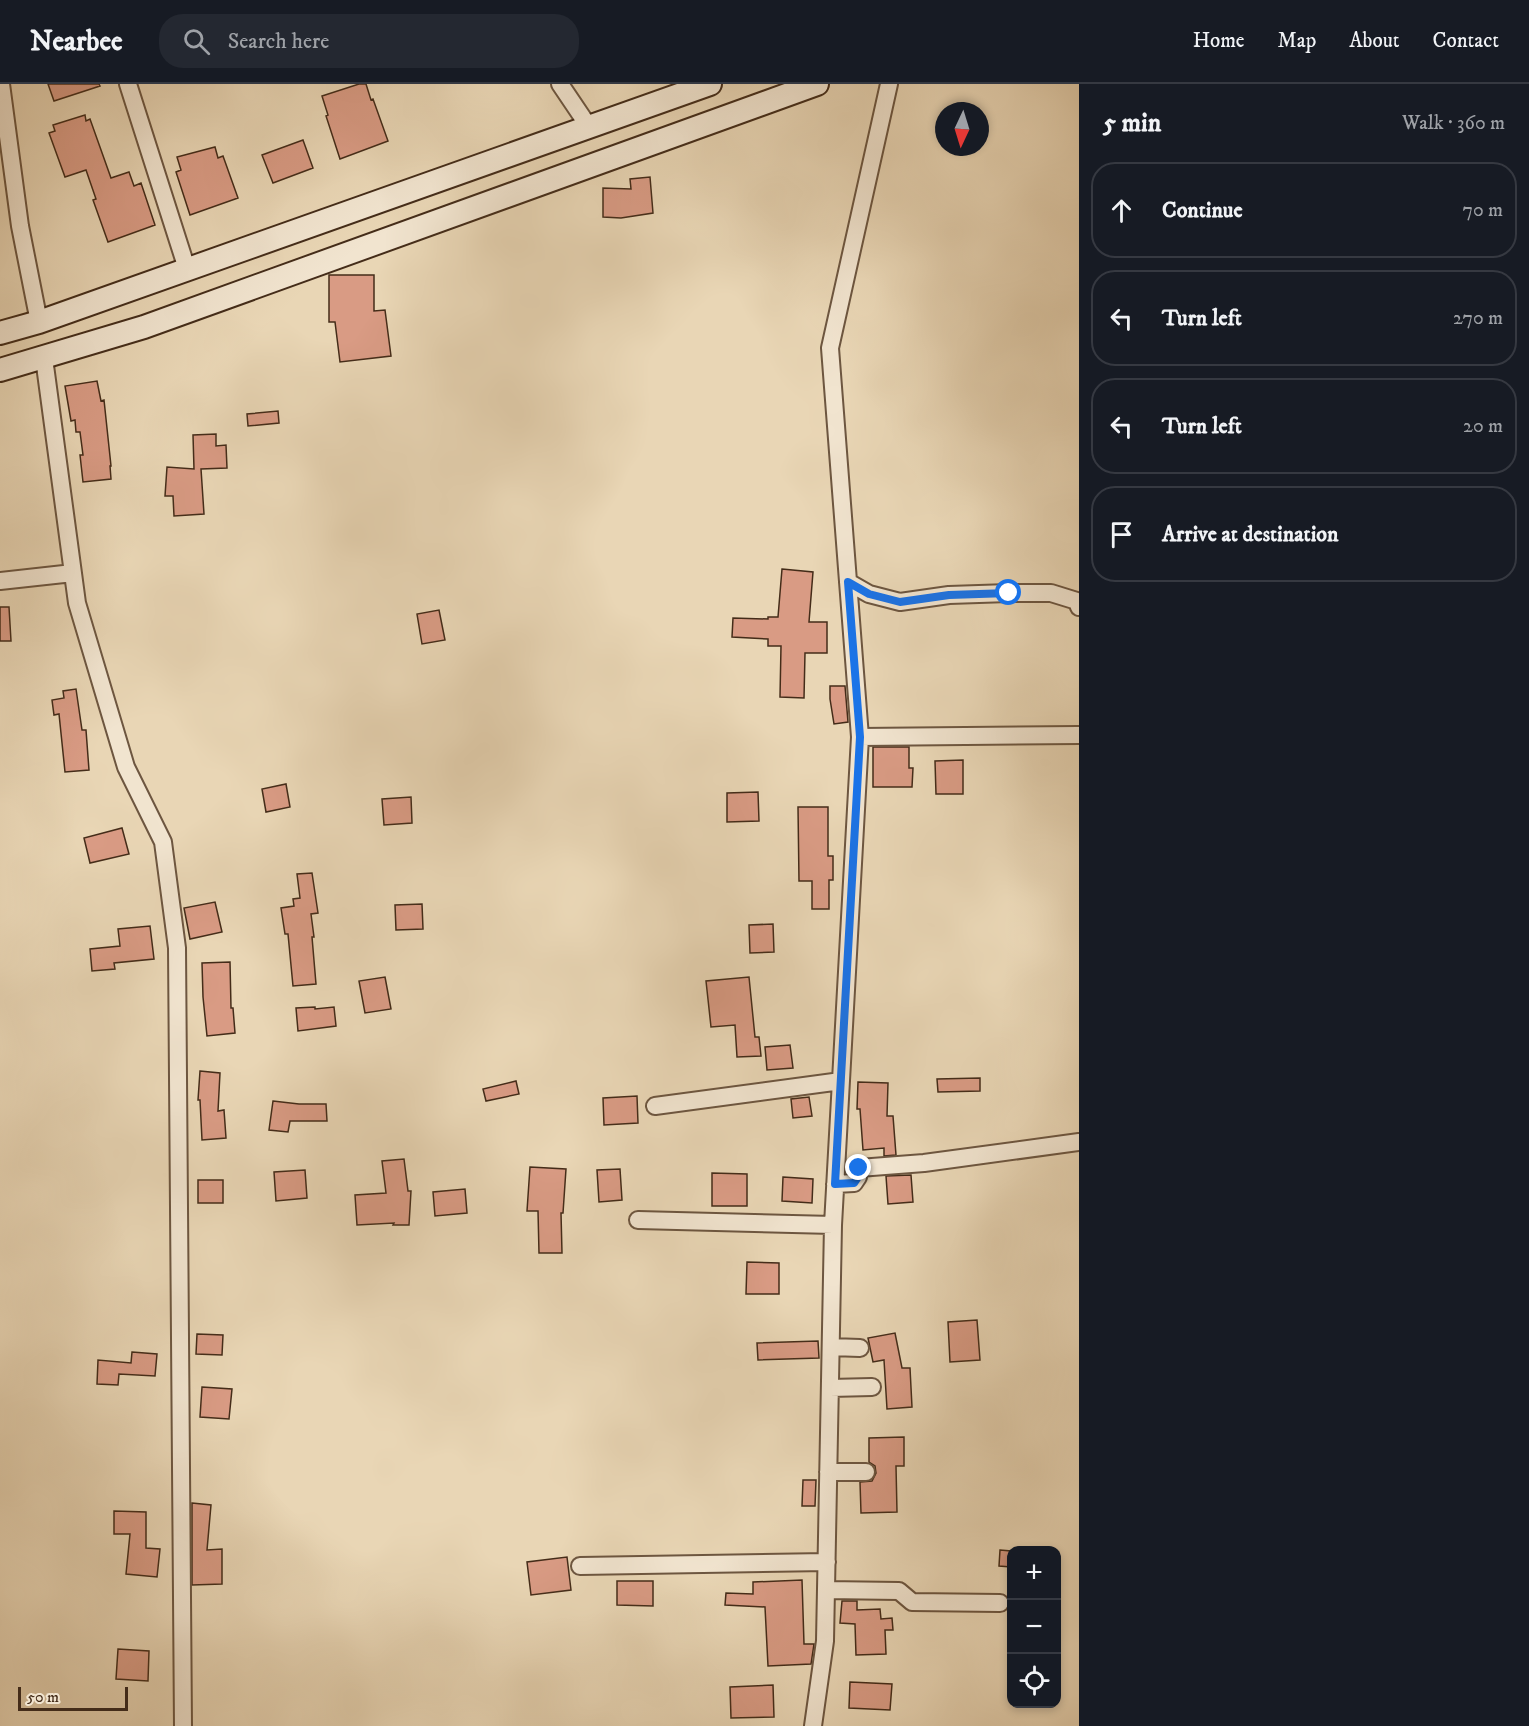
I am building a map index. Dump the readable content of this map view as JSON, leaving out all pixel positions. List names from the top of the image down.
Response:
{
  "scale_bar": "50 m",
  "north": "bottom",
  "page": {
    "header": "Nearbee",
    "search": "Search here",
    "nav": [
      "Home",
      "Map",
      "About",
      "Contact"
    ],
    "heading": ["5 min", "Walk · 360 m"],
    "list": [
      ["Continue", "70 m"],
      ["Turn left", "270 m"],
      ["Turn left", "20 m"],
      "Arrive at destination"
    ],
    "map_buttons": ["+", "−"],
    "scale": "50 m"
  }
}
